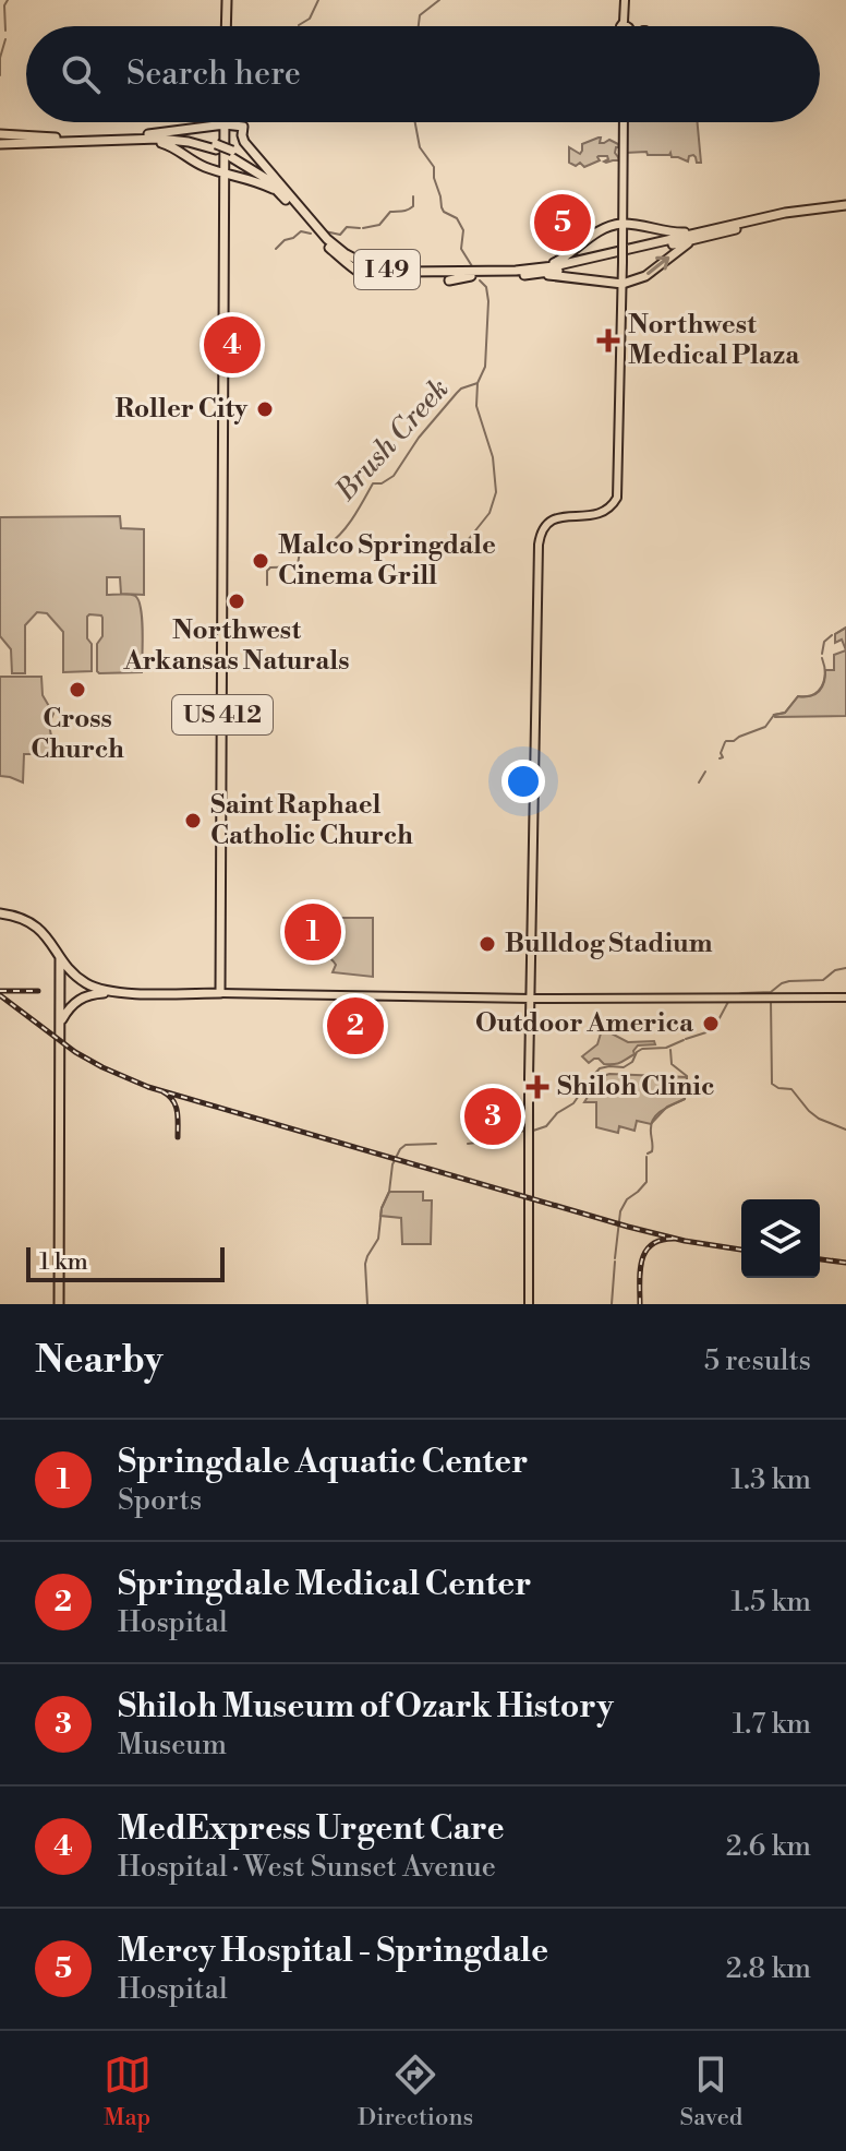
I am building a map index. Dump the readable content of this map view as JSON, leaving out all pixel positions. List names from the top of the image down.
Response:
{
  "streets": {
    "highway": ["I 49", "US 412"]
  },
  "water": ["Brush Creek"],
  "places": {
    "health": ["Northwest Medical Plaza", "Shiloh Clinic"],
    "other": [
      "Roller City",
      "Malco Springdale Cinema Grill",
      "Northwest Arkansas Naturals",
      "Cross Church",
      "Saint Raphael Catholic Church",
      "Bulldog Stadium",
      "Outdoor America"
    ]
  },
  "scale_bar": "1 km",
  "page": {
    "search": "Search here",
    "pins": [
      "5",
      "4",
      "1",
      "2",
      "3"
    ],
    "scale": "1 km",
    "heading": ["Nearby", "5 results"],
    "list": [
      {
        "mark": "1",
        "name": "Springdale Aquatic Center",
        "note": "Sports",
        "value": "1.3 km"
      },
      {
        "mark": "2",
        "name": "Springdale Medical Center",
        "note": "Hospital",
        "value": "1.5 km"
      },
      {
        "mark": "3",
        "name": "Shiloh Museum of Ozark History",
        "note": "Museum",
        "value": "1.7 km"
      },
      {
        "mark": "4",
        "name": "MedExpress Urgent Care",
        "note": "Hospital · West Sunset Avenue",
        "value": "2.6 km"
      },
      {
        "mark": "5",
        "name": "Mercy Hospital - Springdale",
        "note": "Hospital",
        "value": "2.8 km"
      }
    ],
    "nav": ["Map", "Directions", "Saved"]
  }
}
